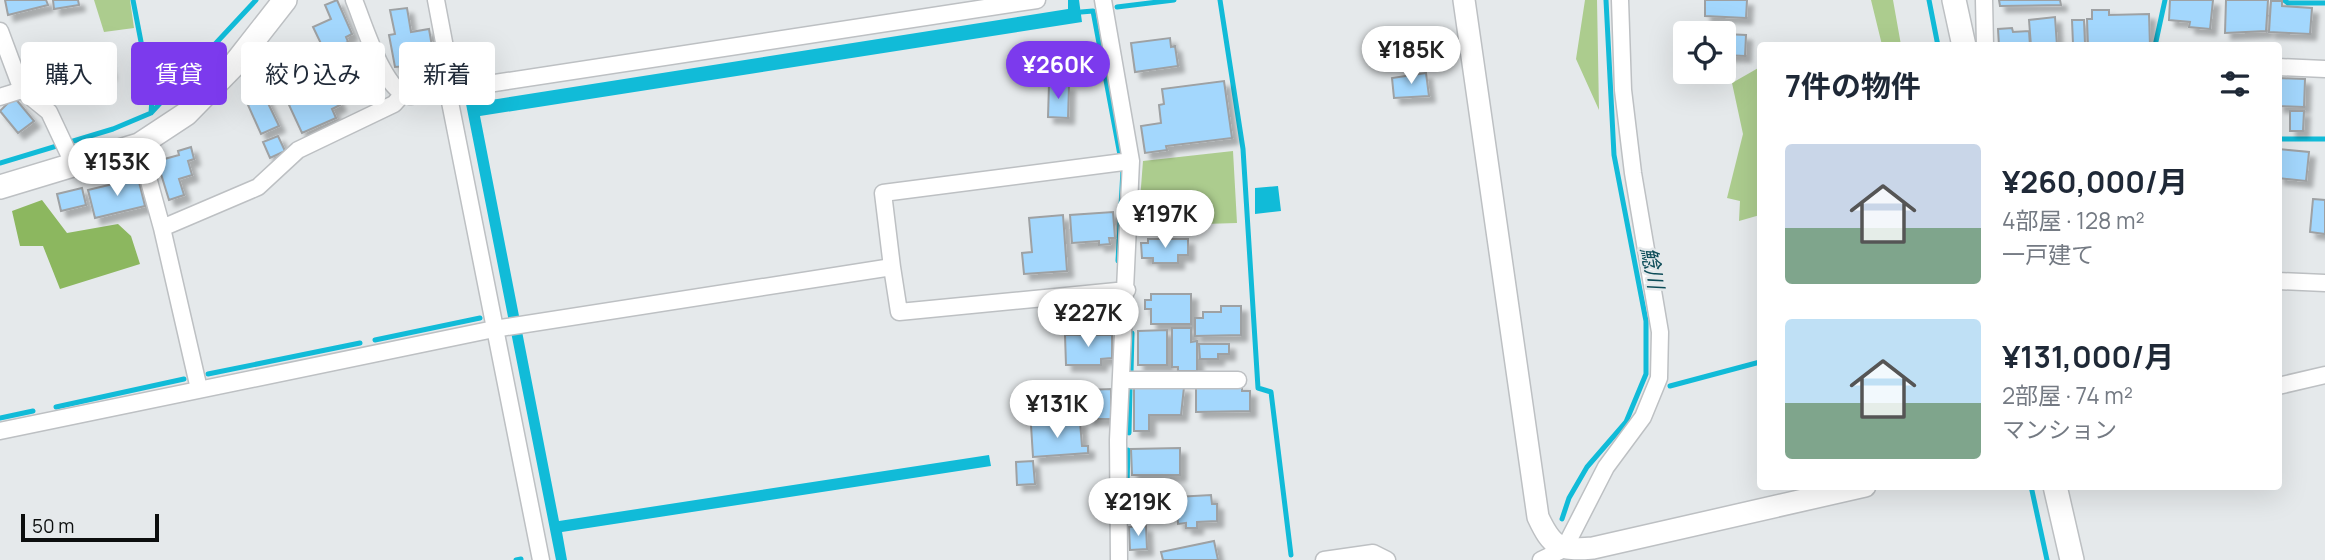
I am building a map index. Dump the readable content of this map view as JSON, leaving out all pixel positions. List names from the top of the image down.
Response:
{
  "water": ["鯰川"],
  "scale_bar": "50 m",
  "page": {
    "price": [
      "¥185K",
      "¥260K",
      "¥153K",
      "¥197K",
      "¥227K",
      "¥131K",
      "¥219K"
    ],
    "chip": [
      "購入",
      "賃貸",
      "絞り込み",
      "新着"
    ],
    "heading": "7件の物件",
    "list": [
      {
        "name": "¥260,000/月",
        "note": "4部屋 · 128 m² · 一戸建て"
      },
      {
        "name": "¥131,000/月",
        "note": "2部屋 · 74 m² · マンション"
      }
    ],
    "scale": "50 m"
  }
}
